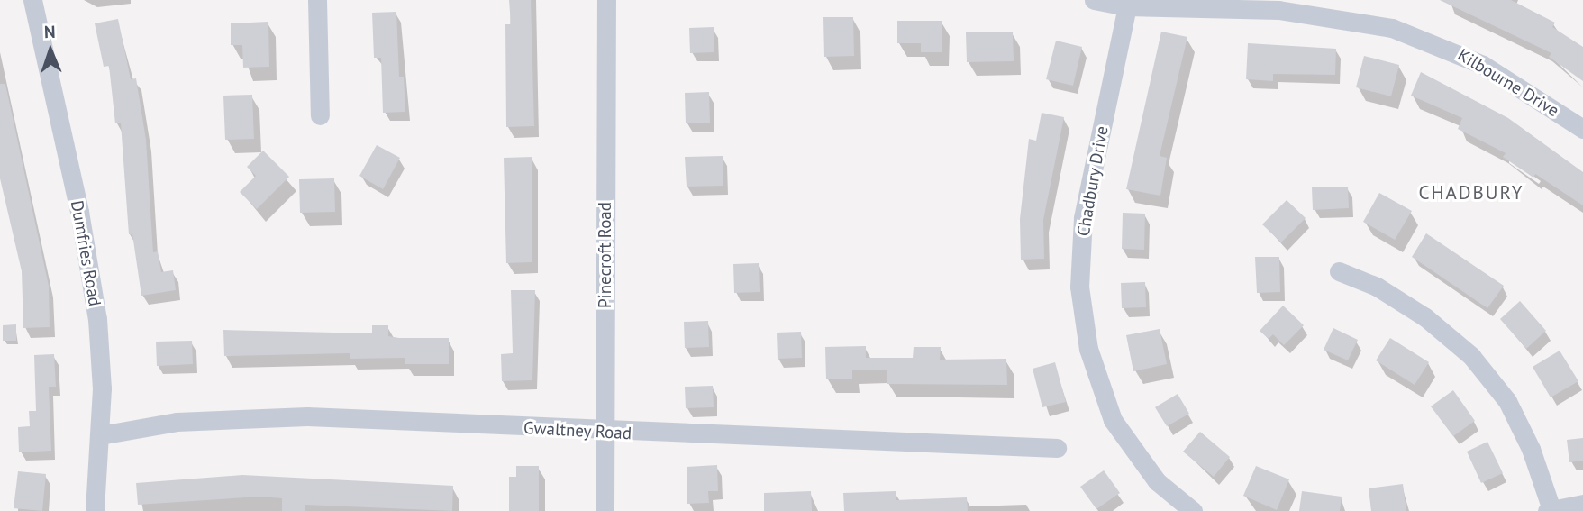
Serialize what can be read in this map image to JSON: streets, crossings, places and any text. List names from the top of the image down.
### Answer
{
  "streets": {
    "street": [
      "Kilbourne Drive",
      "Chadbury Drive",
      "Dumfries Road",
      "Pinecroft Road",
      "Gwaltney Road"
    ]
  },
  "crossings": [
    ["Kilbourne Drive", "Chadbury Drive"],
    ["Dumfries Road", "Gwaltney Road"],
    ["Pinecroft Road", "Gwaltney Road"]
  ],
  "districts": ["CHADBURY"],
  "north": "top"
}
